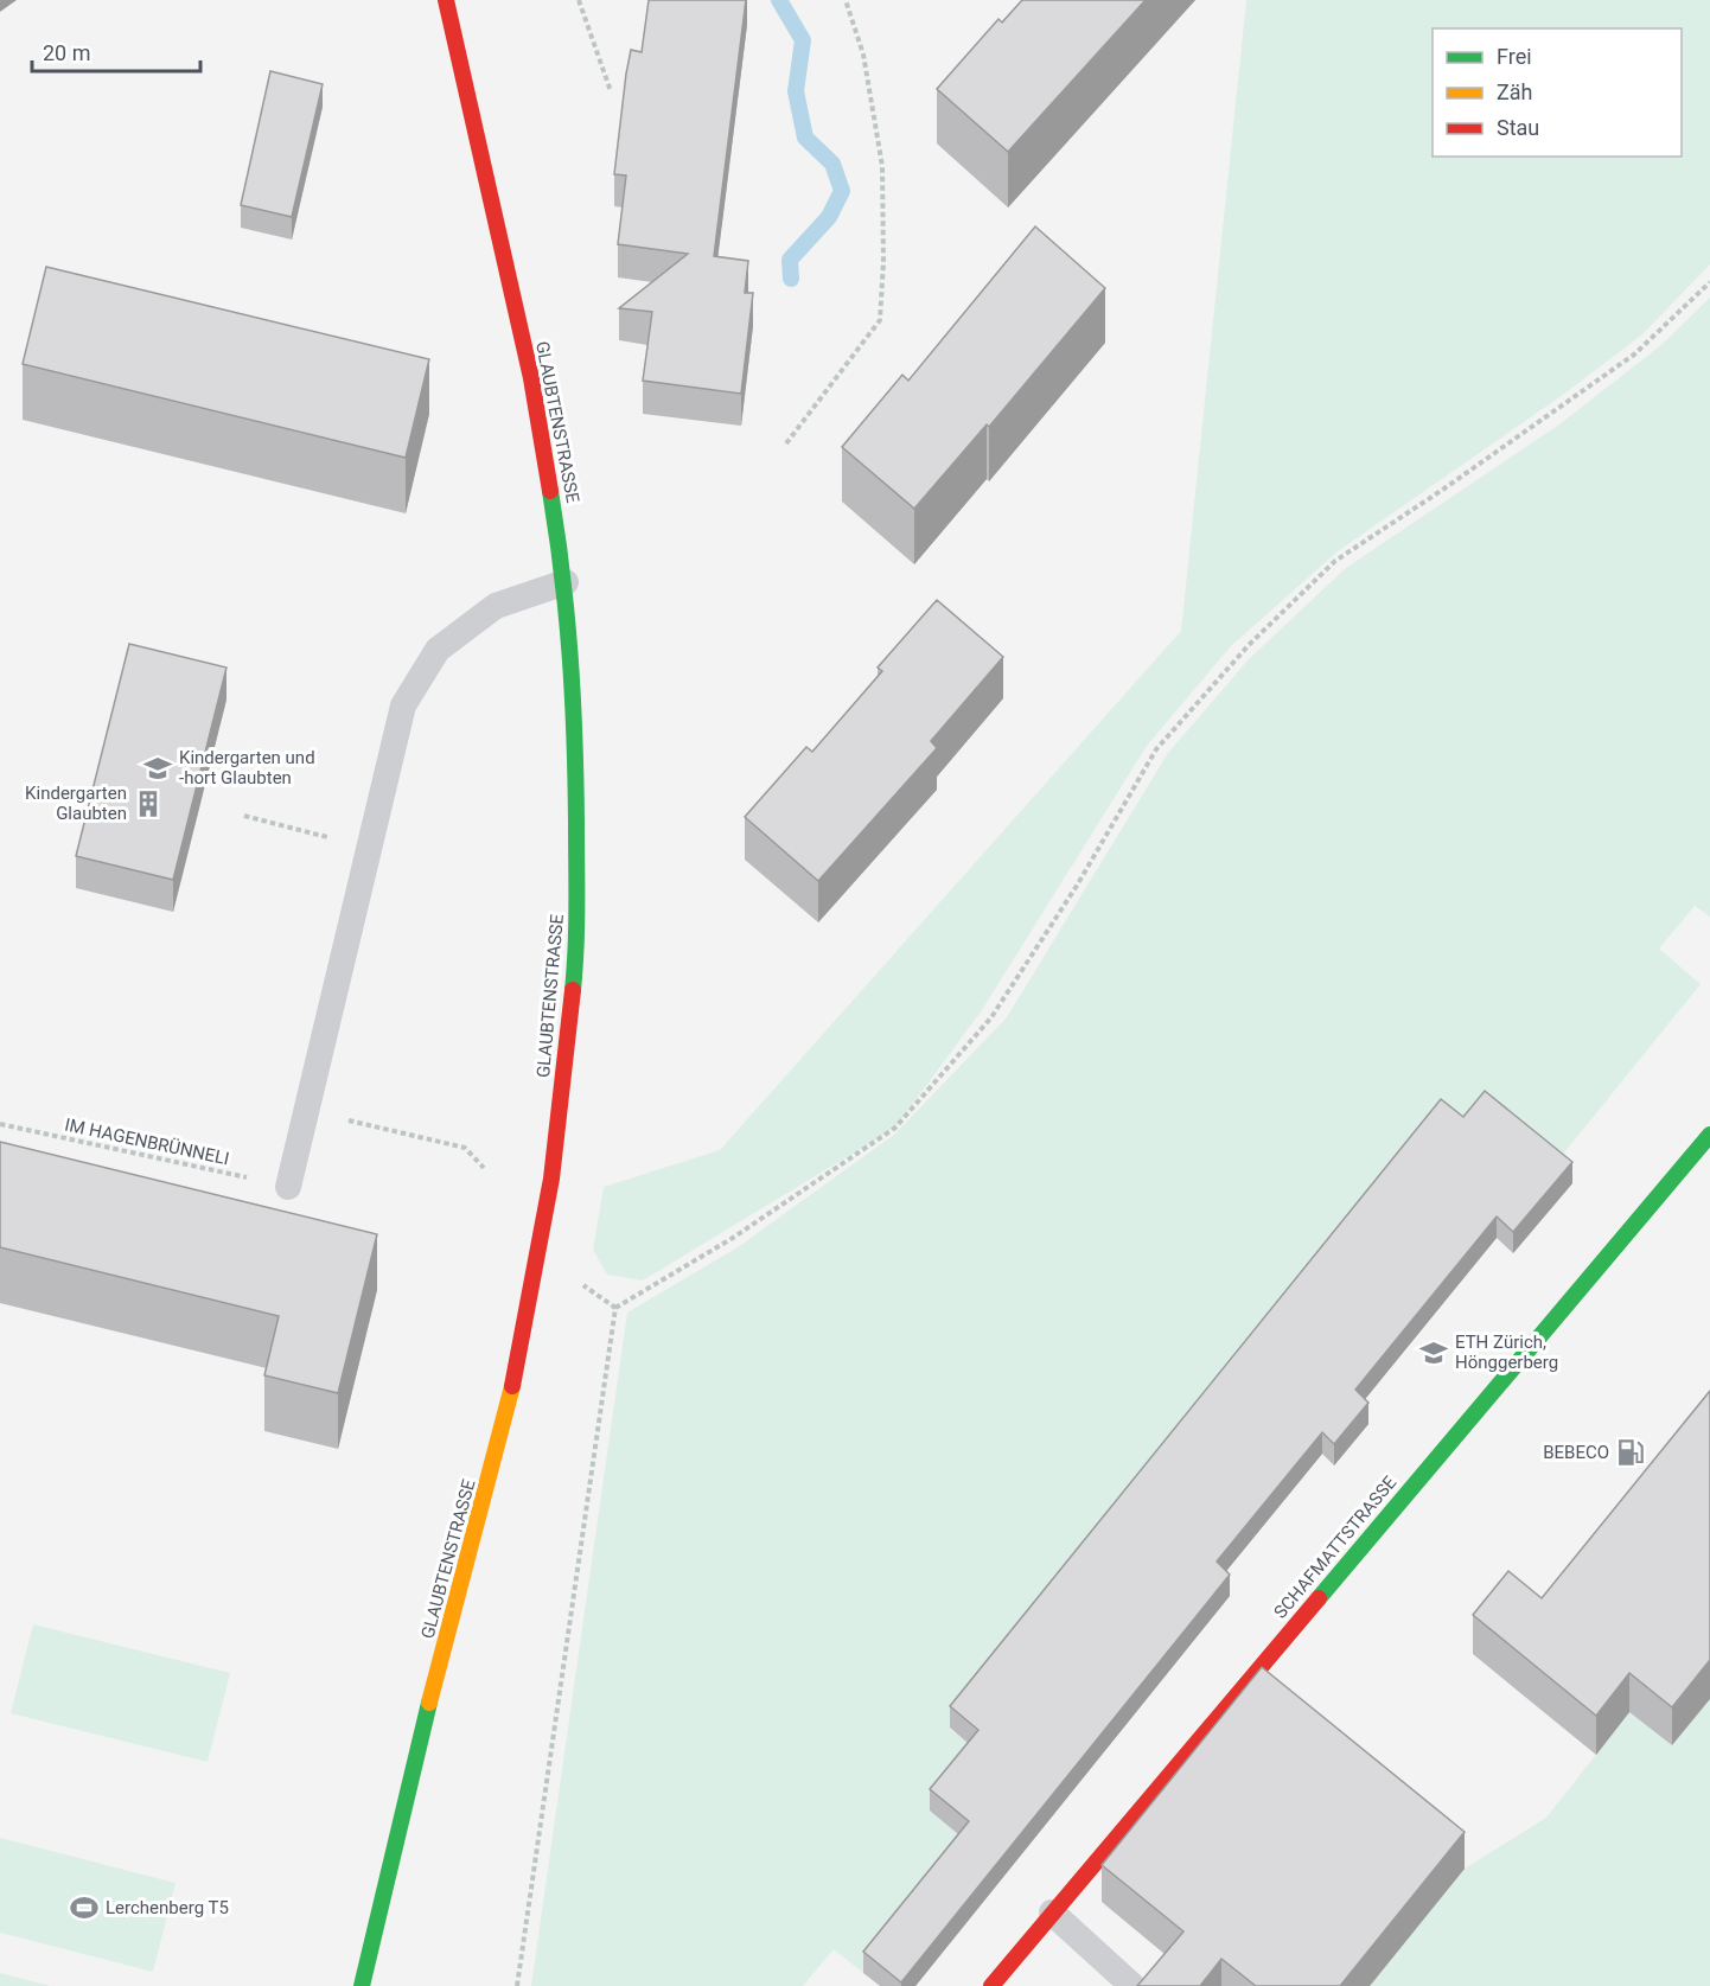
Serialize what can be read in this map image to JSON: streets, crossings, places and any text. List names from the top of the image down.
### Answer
{
  "streets": {
    "street": ["GLAUBTENSTRASSE", "SCHAFMATTSTRASSE"],
    "path": ["IM HAGENBRÜNNELI"]
  },
  "places": {
    "school or university": ["Kindergarten und -hort Glaubten", "ETH Zürich, Hönggerberg"],
    "building": ["Kindergarten Glaubten"],
    "fuel station": ["BEBECO"],
    "sports": ["Lerchenberg T5"]
  },
  "legend": ["Frei", "Zäh", "Stau"],
  "scale_bar": "20 m"
}
